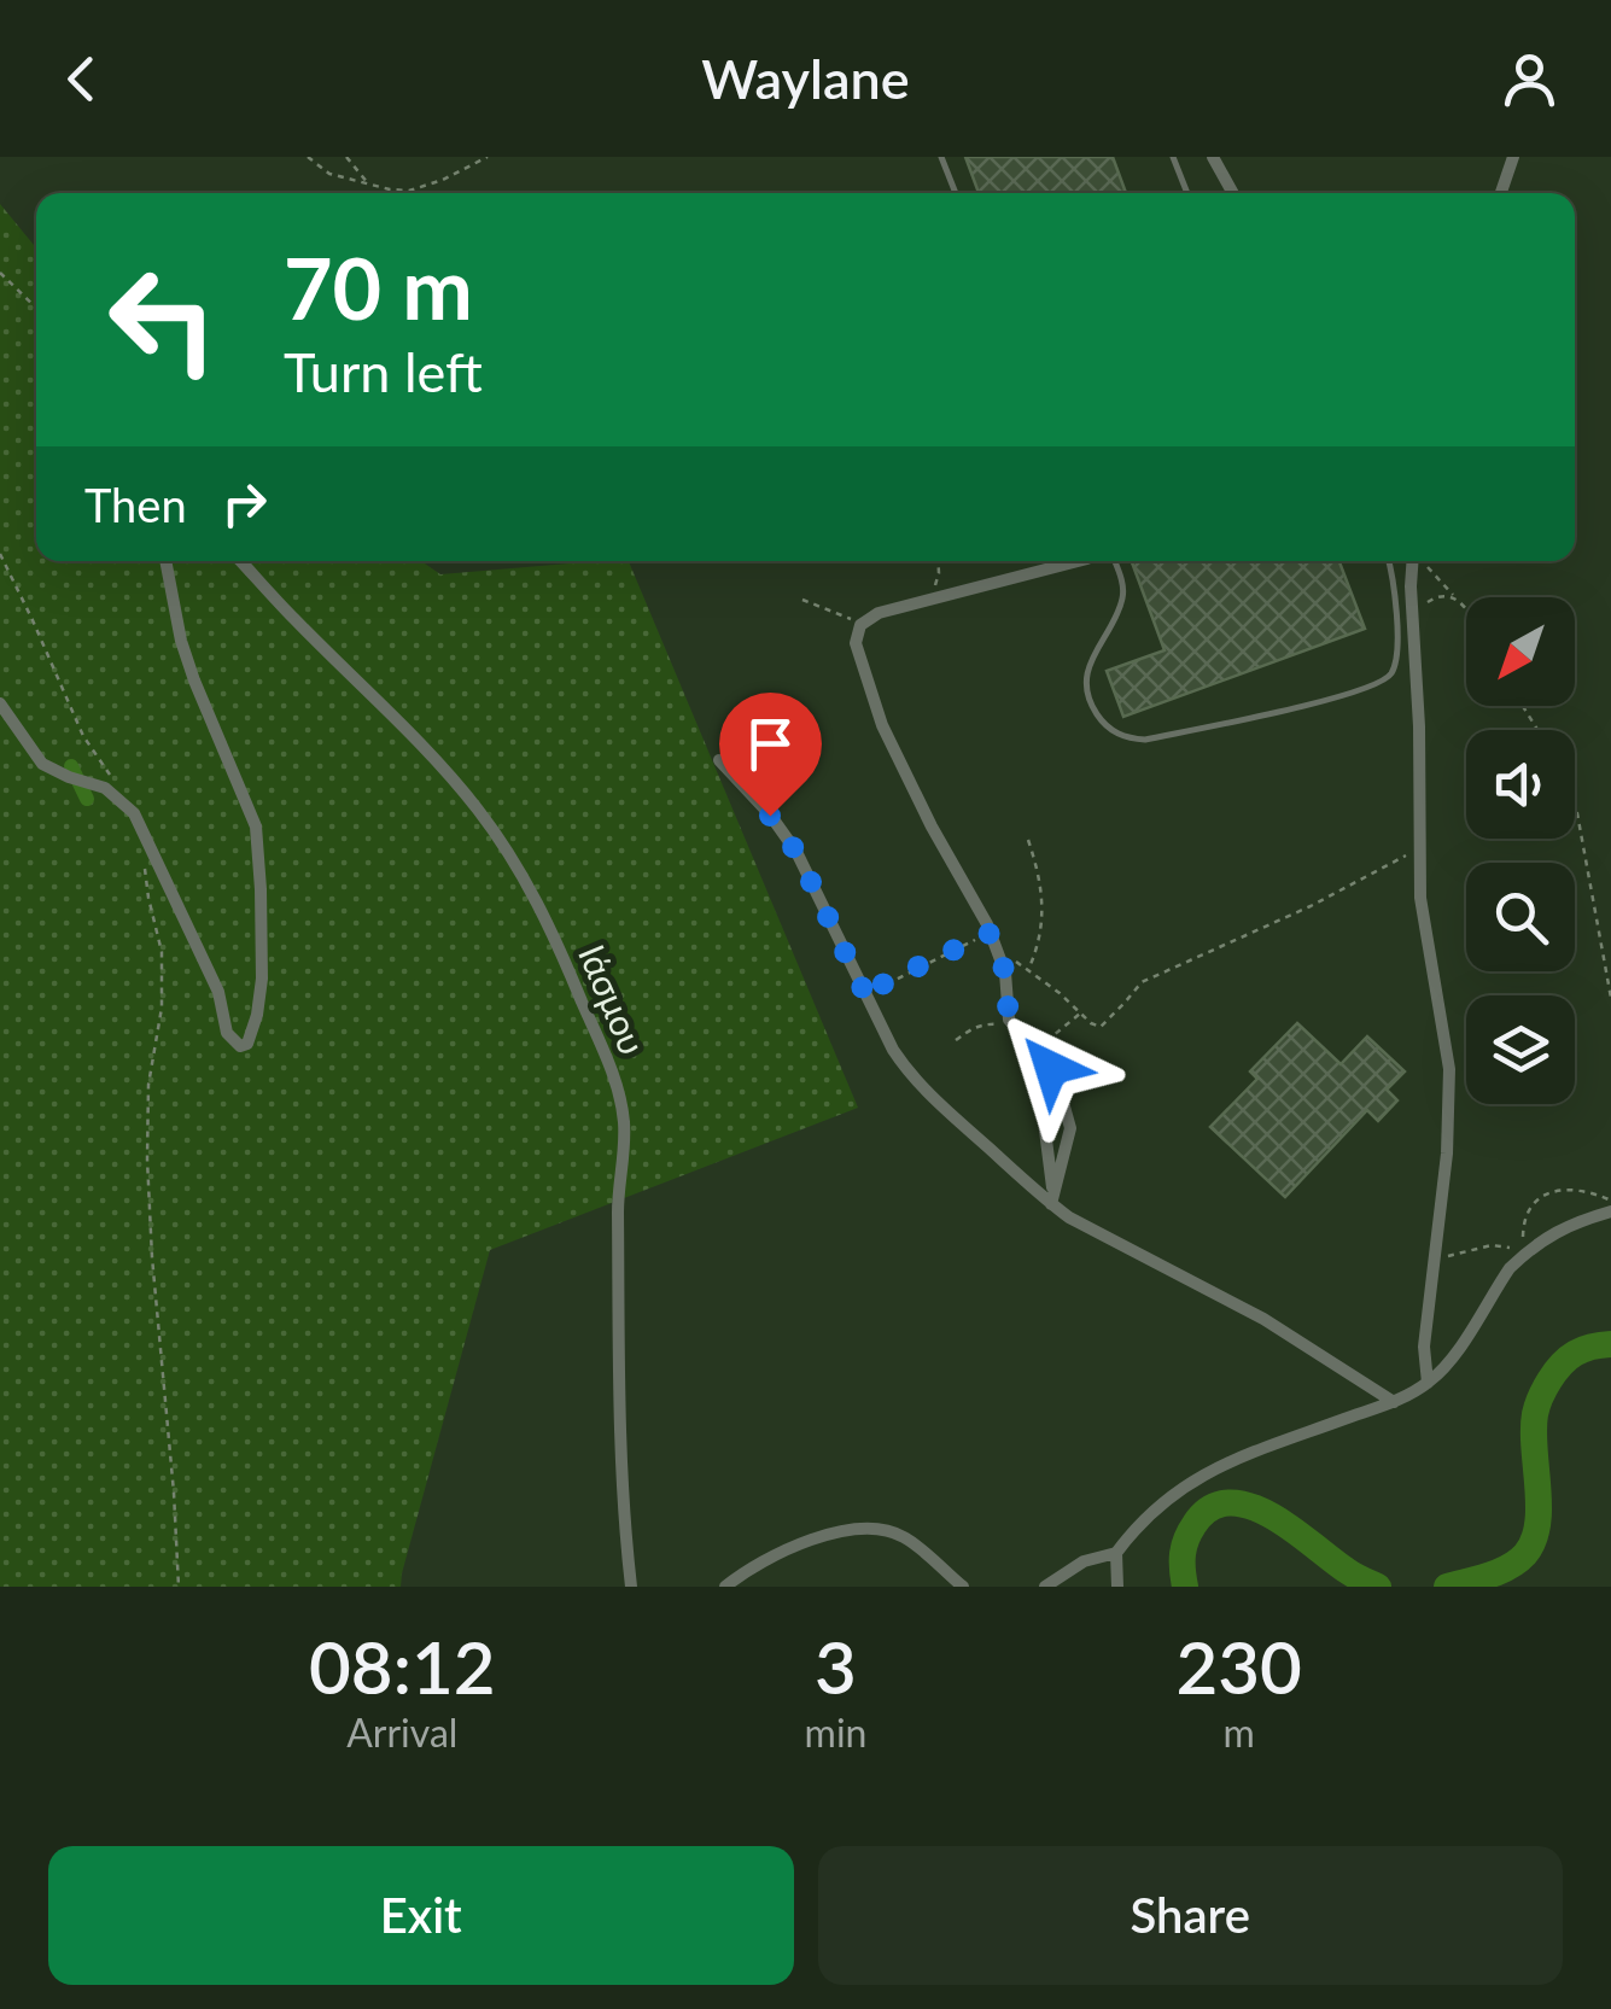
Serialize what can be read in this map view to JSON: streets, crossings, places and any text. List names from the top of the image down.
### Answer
{
  "streets": {
    "street": ["Ιάσμου"]
  },
  "north": "bottom left",
  "page": {
    "header": "Waylane",
    "turn": ["70 m", "Turn left"],
    "then": "Then",
    "eta": [
      "08:12",
      "Arrival",
      "3",
      "min",
      "230",
      "m"
    ],
    "buttons": ["Exit", "Share"]
  }
}
